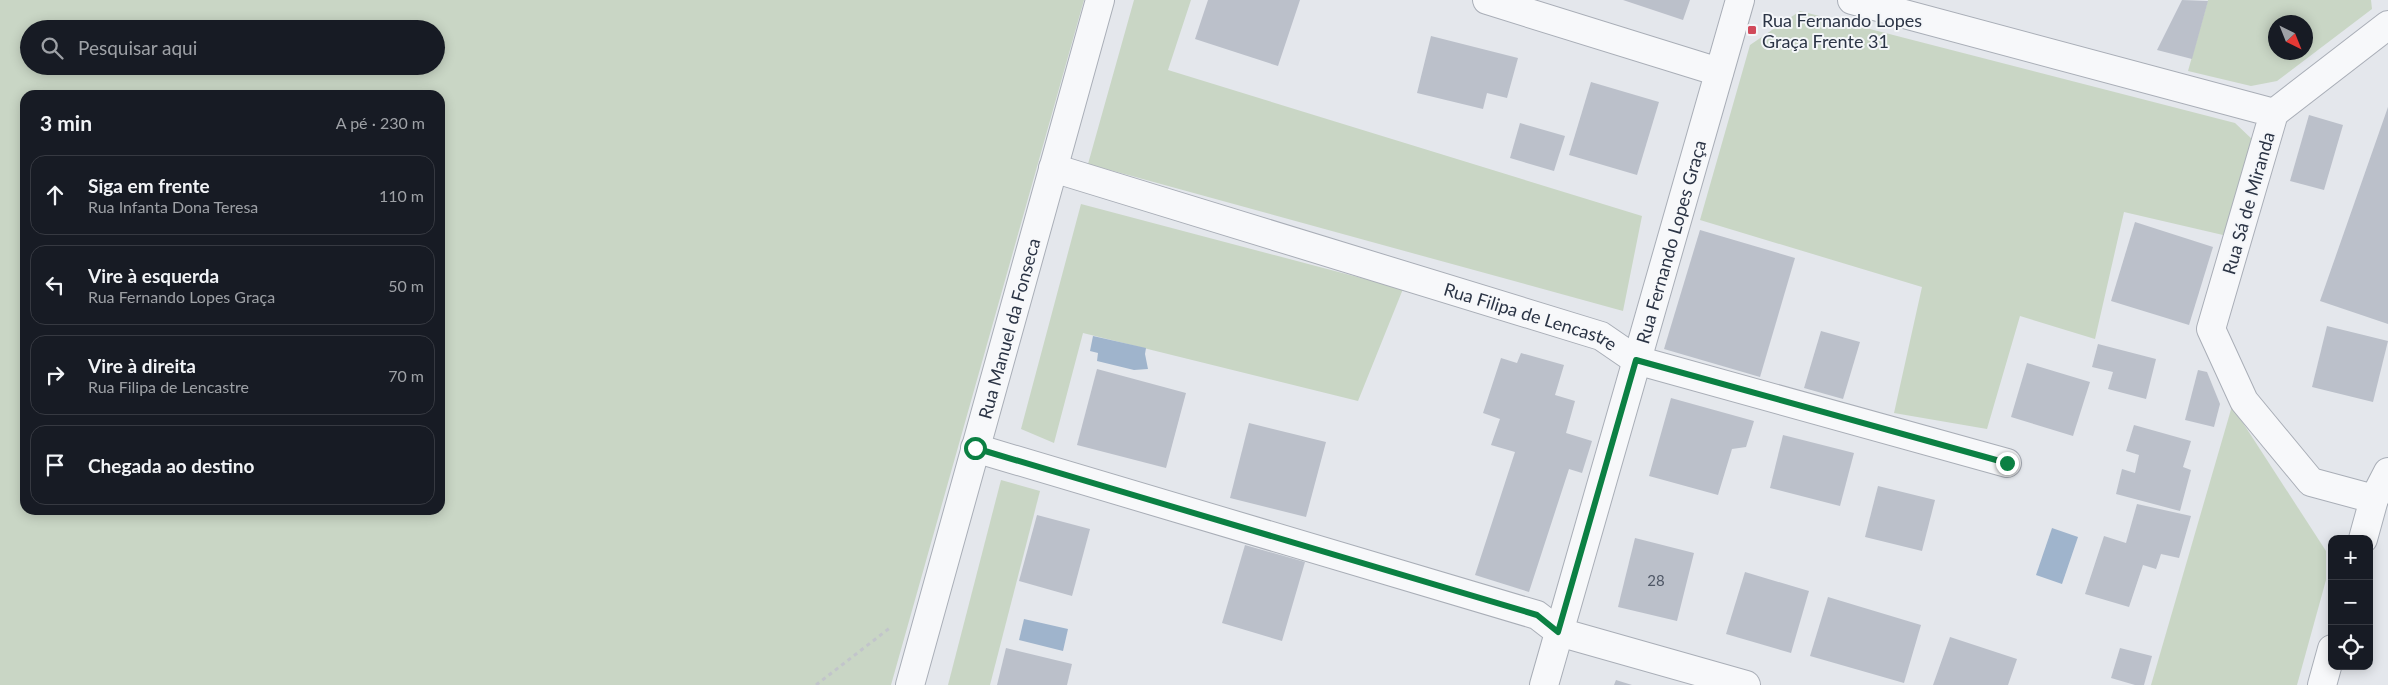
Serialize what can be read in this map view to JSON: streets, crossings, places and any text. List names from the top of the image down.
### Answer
{
  "streets": {
    "street": [
      "Rua Sá de Miranda",
      "Rua Fernando Lopes Graça",
      "Rua Filipa de Lencastre",
      "Rua Manuel da Fonseca"
    ]
  },
  "crossings": [
    ["Rua Fernando Lopes Graça", "Rua Filipa de Lencastre"],
    ["Rua Filipa de Lencastre", "Rua Manuel da Fonseca"]
  ],
  "places": {
    "transit": ["Rua Fernando Lopes Graça Frente 31"]
  },
  "house_numbers": ["28"],
  "north": "bottom right",
  "page": {
    "search": "Pesquisar aqui",
    "heading": ["3 min", "A pé · 230 m"],
    "list": [
      ["Siga em frente", "Rua Infanta Dona Teresa", "110 m"],
      ["Vire à esquerda", "Rua Fernando Lopes Graça", "50 m"],
      ["Vire à direita", "Rua Filipa de Lencastre", "70 m"],
      "Chegada ao destino"
    ],
    "map_buttons": ["+", "−"]
  }
}
